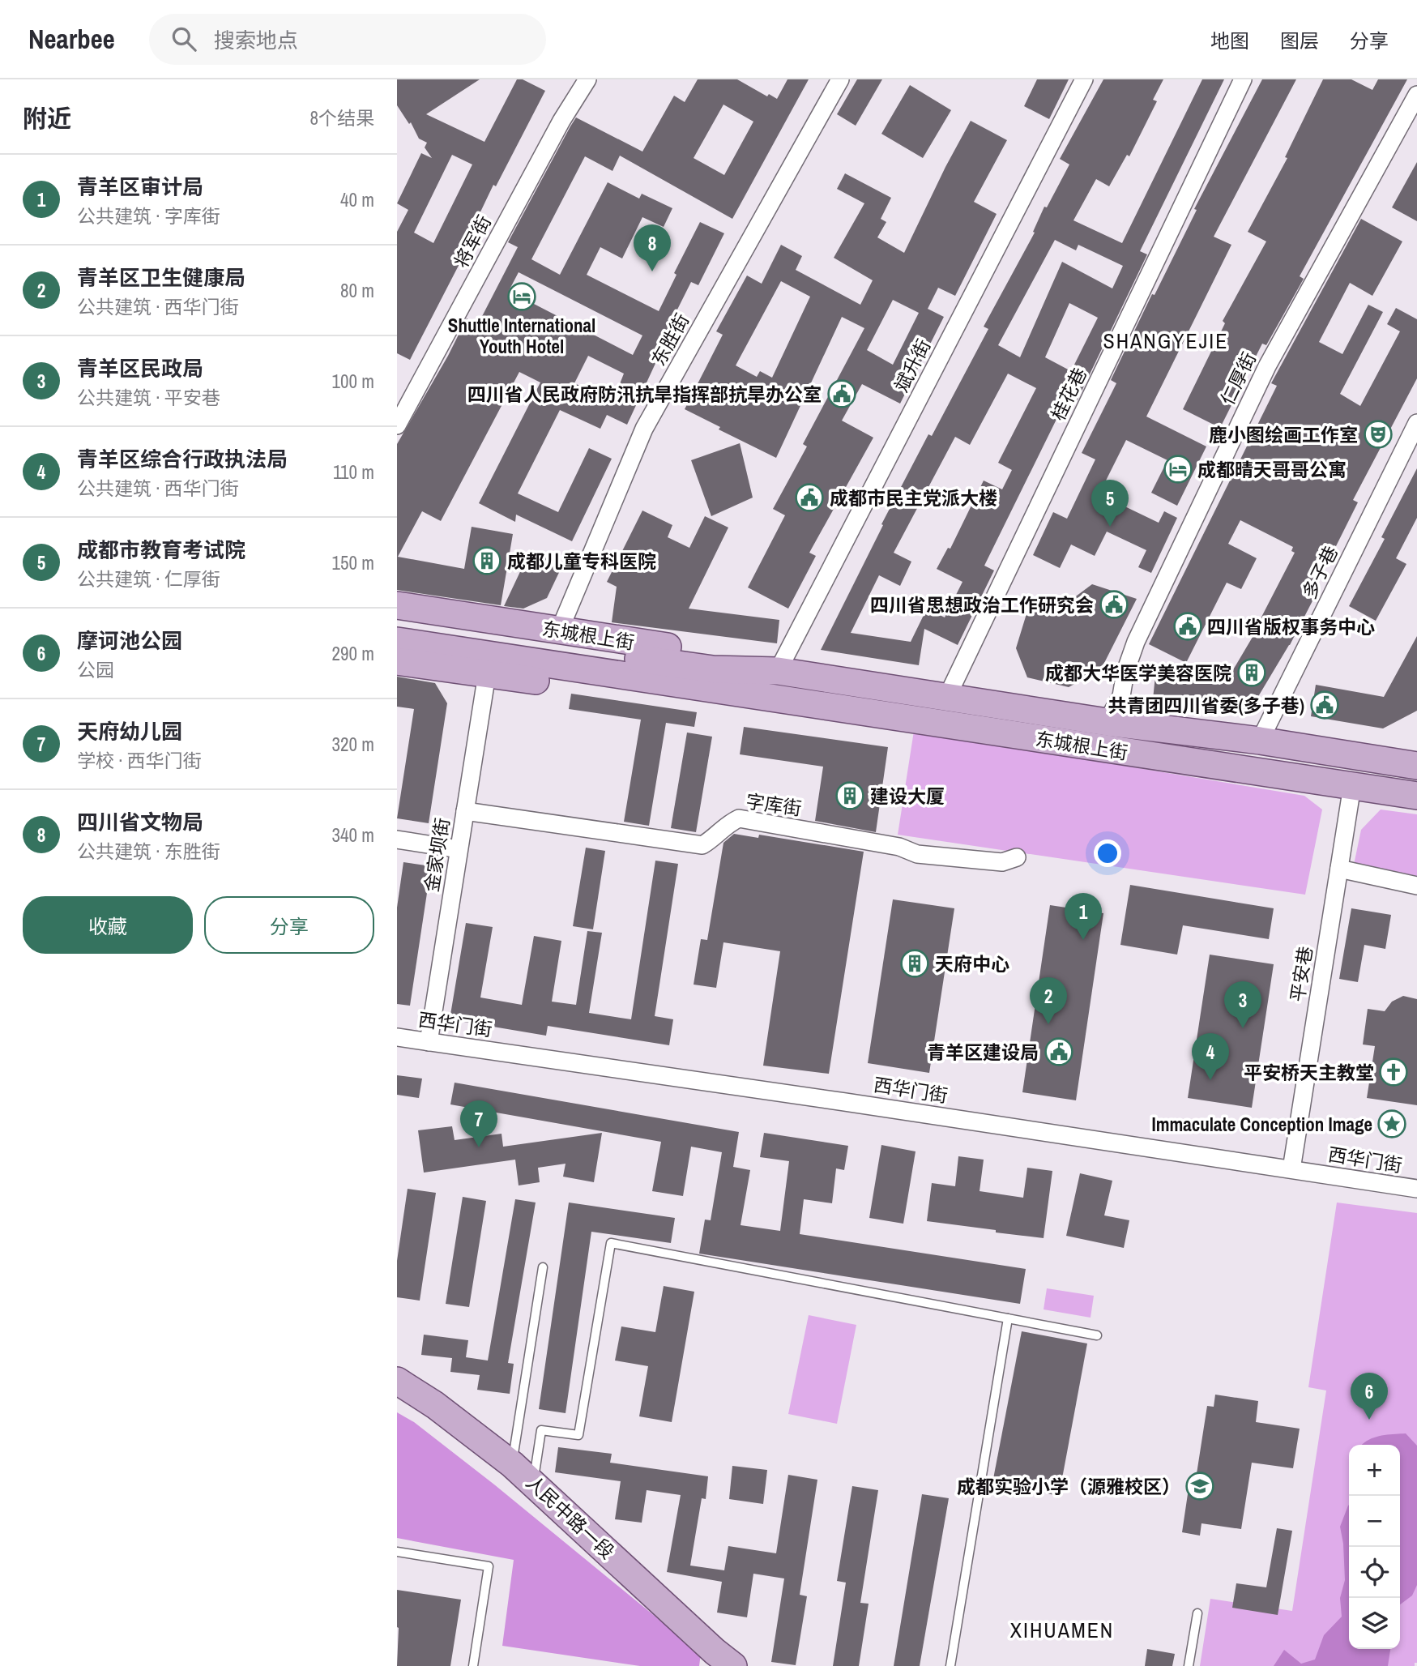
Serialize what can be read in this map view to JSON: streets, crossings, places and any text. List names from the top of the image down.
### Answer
{
  "streets": {
    "main road": ["东城根上街", "人民中路一段"],
    "street": [
      "将军街",
      "东胜街",
      "斌升街",
      "仁厚街",
      "桂花巷",
      "多子巷",
      "字库街",
      "金家坝街",
      "平安巷",
      "西华门街"
    ]
  },
  "crossings": [
    ["东胜街", "东城根上街"],
    ["斌升街", "东城根上街"],
    ["仁厚街", "东城根上街"],
    ["桂花巷", "东城根上街"],
    ["多子巷", "东城根上街"],
    ["东城根上街", "金家坝街"],
    ["东城根上街", "平安巷"],
    ["字库街", "金家坝街"],
    ["金家坝街", "西华门街"],
    ["平安巷", "西华门街"]
  ],
  "districts": ["SHANGYEJIE", "XIHUAMEN"],
  "places": {
    "hotel": ["Shuttle International Youth Hotel", "成都晴天哥哥公寓"],
    "public building": [
      "四川省人民政府防汛抗旱指挥部抗旱办公室",
      "成都市民主党派大楼",
      "四川省思想政治工作研究会",
      "四川省版权事务中心",
      "共青团四川省委(多子巷)",
      "青羊区建设局"
    ],
    "theatre": ["鹿小图绘画工作室"],
    "building": [
      "成都儿童专科医院",
      "成都大华医学美容医院",
      "建设大厦",
      "天府中心"
    ],
    "church": ["平安桥天主教堂"],
    "place": ["Immaculate Conception Image"],
    "school or university": ["成都实验小学（源雅校区）"]
  },
  "page": {
    "header": "Nearbee",
    "search": "搜索地点",
    "nav": ["地图", "图层", "分享"],
    "heading": ["附近", "8个结果"],
    "list": [
      {
        "mark": "1",
        "name": "青羊区审计局",
        "note": "公共建筑 · 字库街",
        "value": "40 m"
      },
      {
        "mark": "2",
        "name": "青羊区卫生健康局",
        "note": "公共建筑 · 西华门街",
        "value": "80 m"
      },
      {
        "mark": "3",
        "name": "青羊区民政局",
        "note": "公共建筑 · 平安巷",
        "value": "100 m"
      },
      {
        "mark": "4",
        "name": "青羊区综合行政执法局",
        "note": "公共建筑 · 西华门街",
        "value": "110 m"
      },
      {
        "mark": "5",
        "name": "成都市教育考试院",
        "note": "公共建筑 · 仁厚街",
        "value": "150 m"
      },
      {
        "mark": "6",
        "name": "摩诃池公园",
        "note": "公园",
        "value": "290 m"
      },
      {
        "mark": "7",
        "name": "天府幼儿园",
        "note": "学校 · 西华门街",
        "value": "320 m"
      },
      {
        "mark": "8",
        "name": "四川省文物局",
        "note": "公共建筑 · 东胜街",
        "value": "340 m"
      }
    ],
    "pins": [
      "8",
      "5",
      "1",
      "2",
      "3",
      "4",
      "7",
      "6"
    ],
    "buttons": ["收藏", "分享"],
    "map_buttons": ["+", "−"]
  }
}
